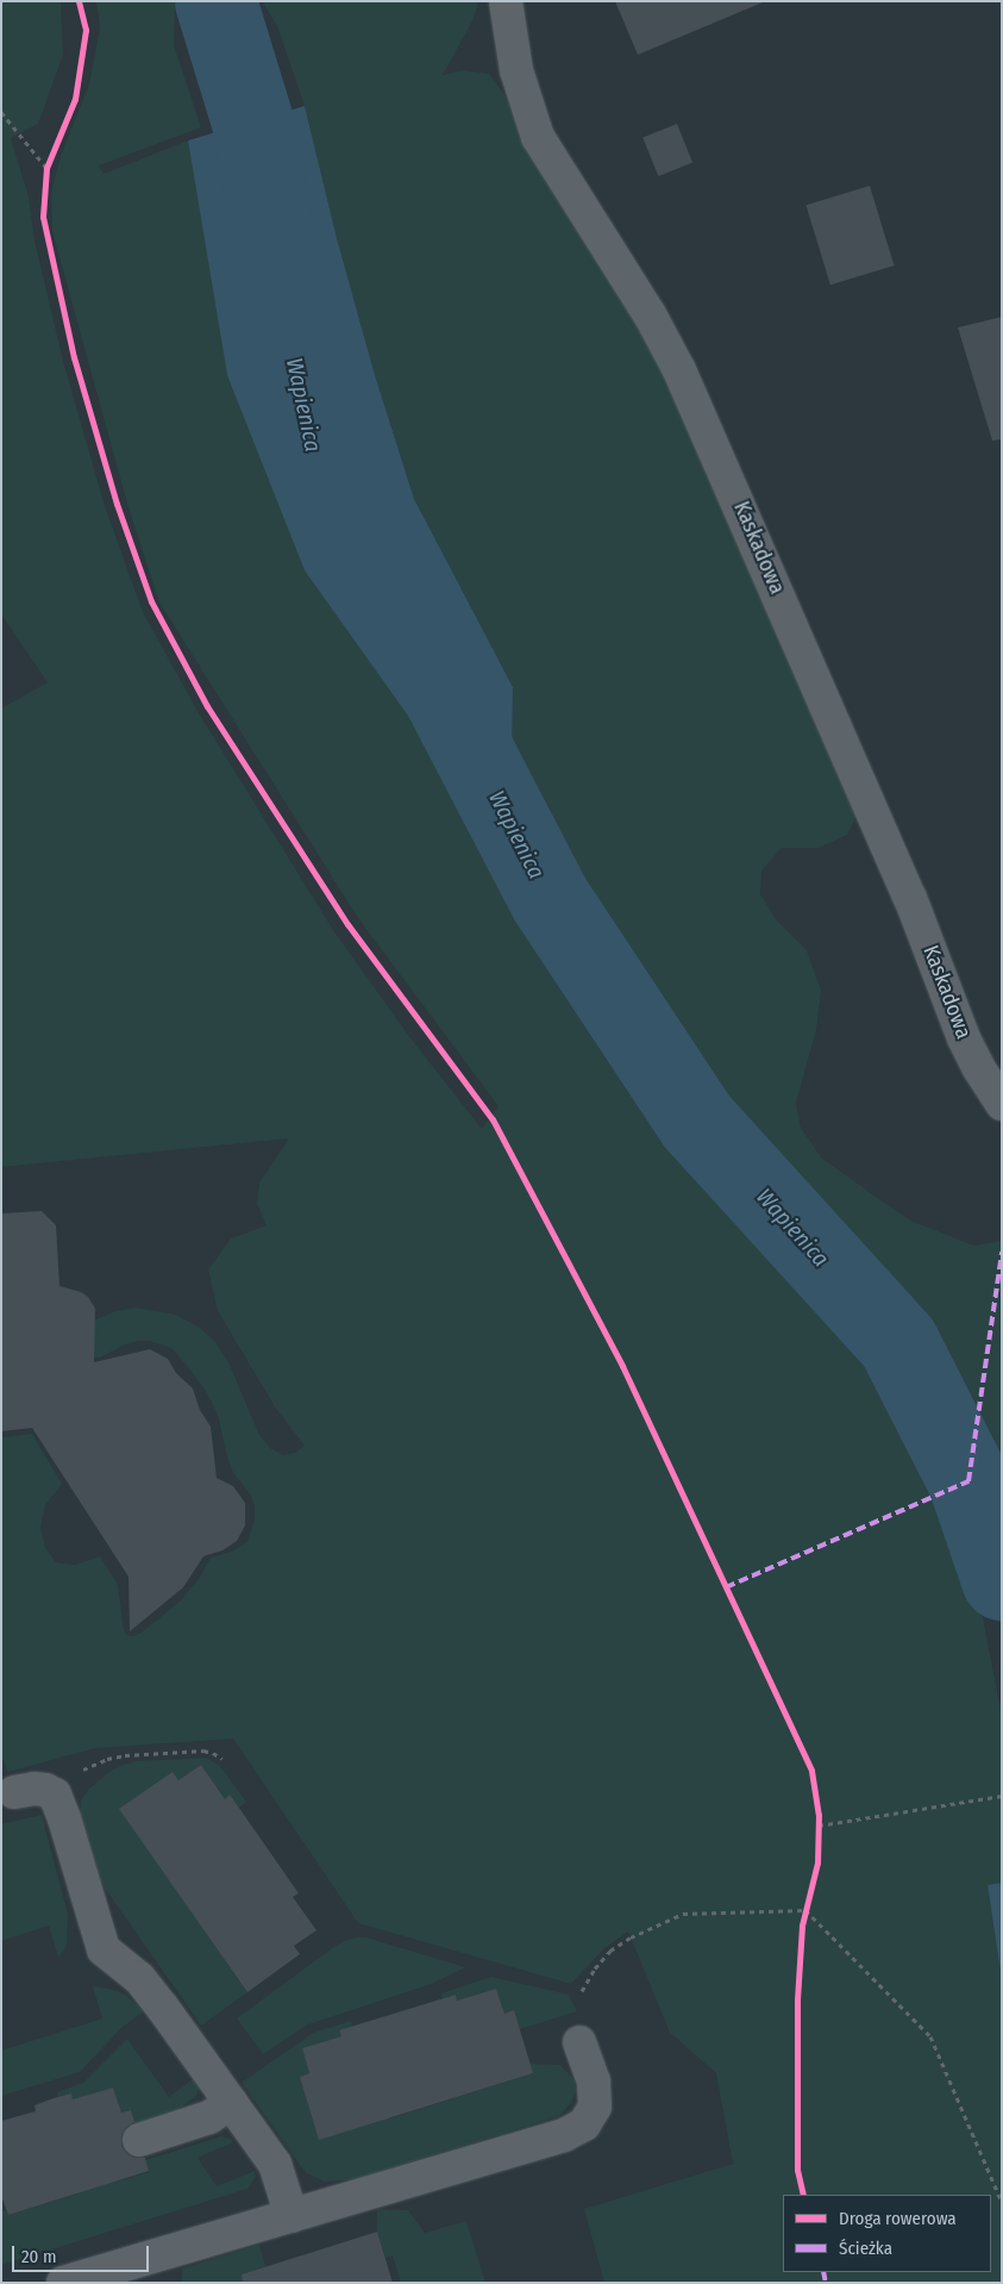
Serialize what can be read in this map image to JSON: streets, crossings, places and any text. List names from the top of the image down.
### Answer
{
  "streets": {
    "street": ["Kaskadowa"]
  },
  "water": ["Wapienica"],
  "legend": ["Droga rowerowa", "Ścieżka"],
  "scale_bar": "20 m"
}
